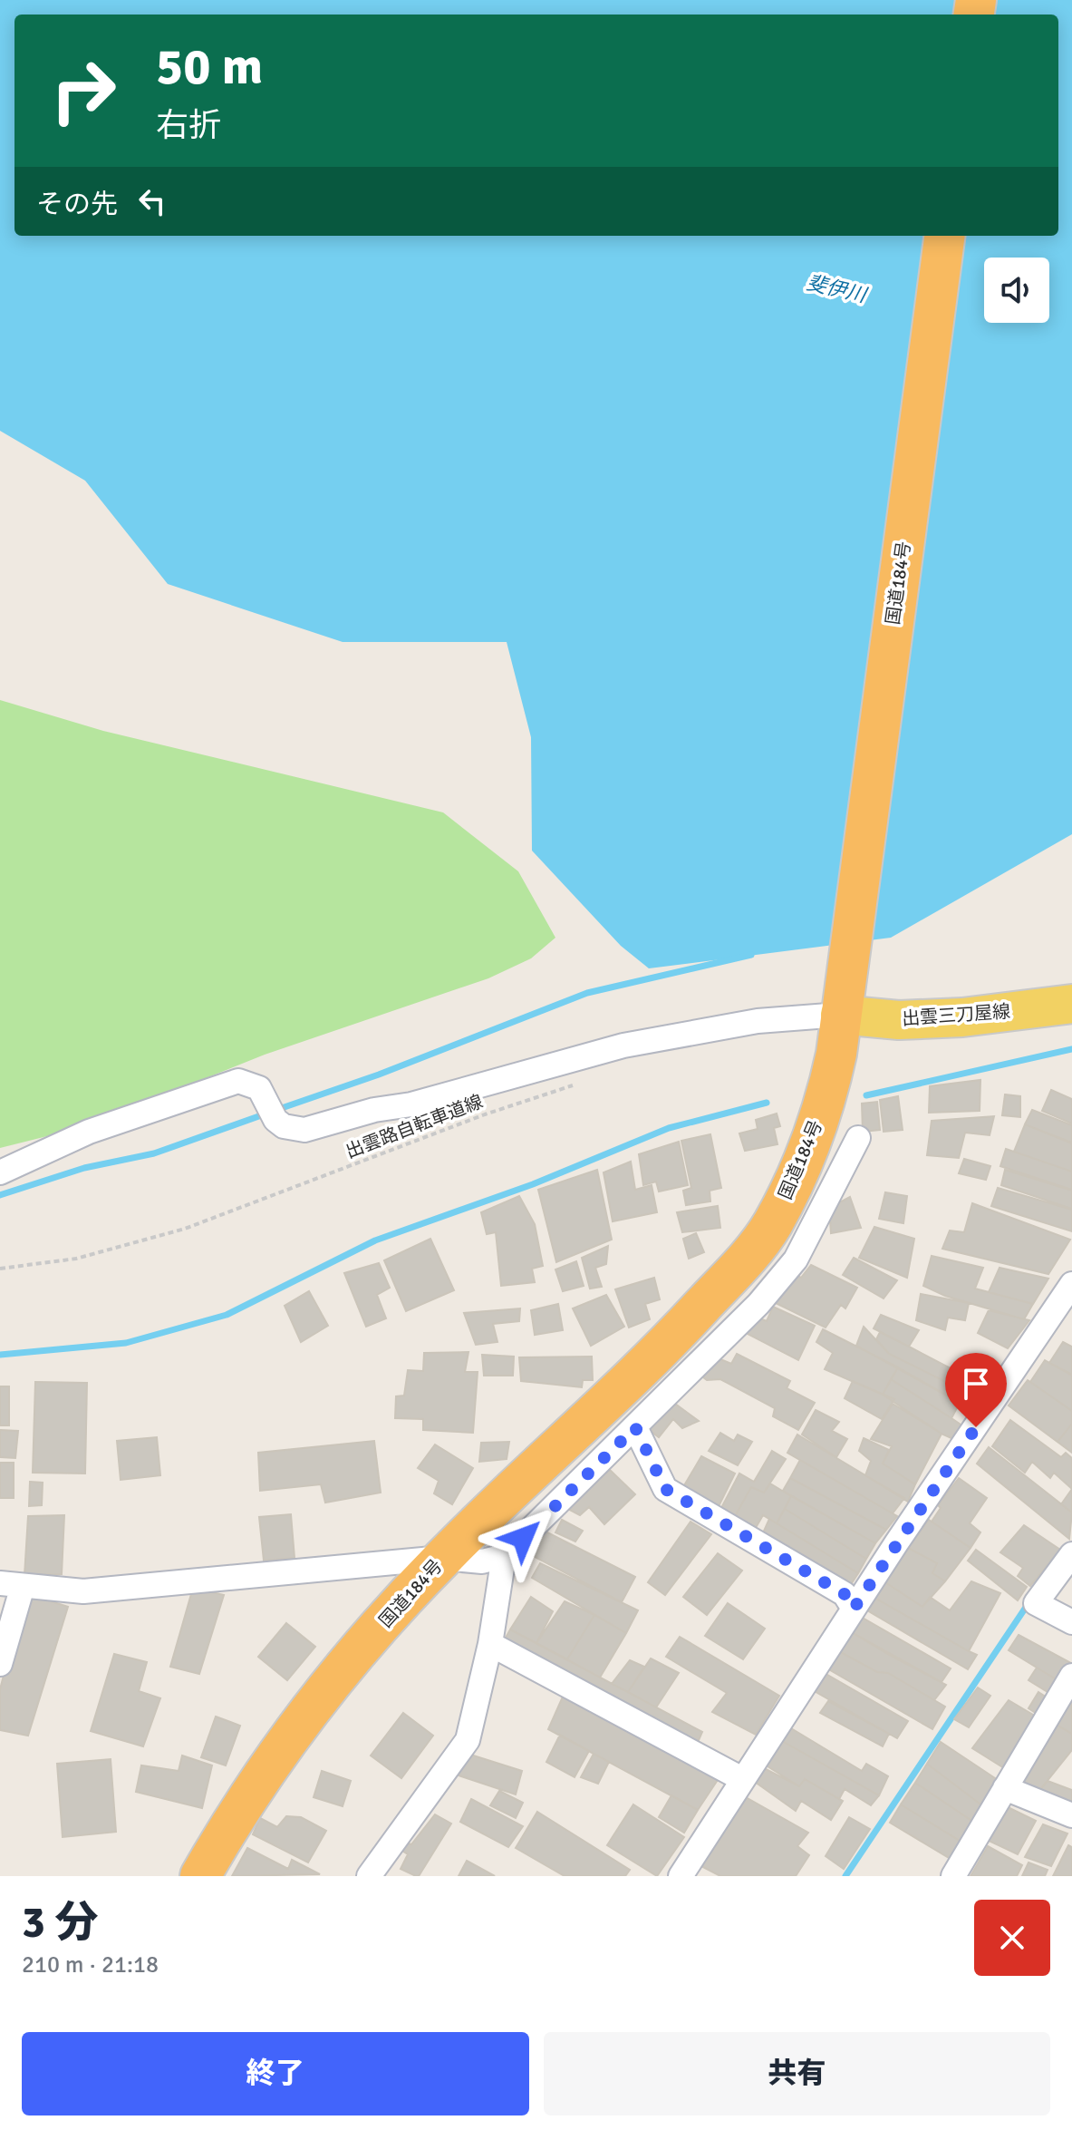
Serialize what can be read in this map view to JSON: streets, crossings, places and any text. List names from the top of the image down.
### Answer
{
  "streets": {
    "highway": ["国道184号"],
    "main road": ["出雲三刀屋線"],
    "path": ["出雲路自転車道線"]
  },
  "crossings": [
    ["国道184号", "出雲三刀屋線"]
  ],
  "water": ["斐伊川"],
  "page": {
    "turn": ["50 m", "右折"],
    "then": "その先",
    "heading": ["3 分", "210 m · 21:18"],
    "buttons": ["終了", "共有"]
  }
}
